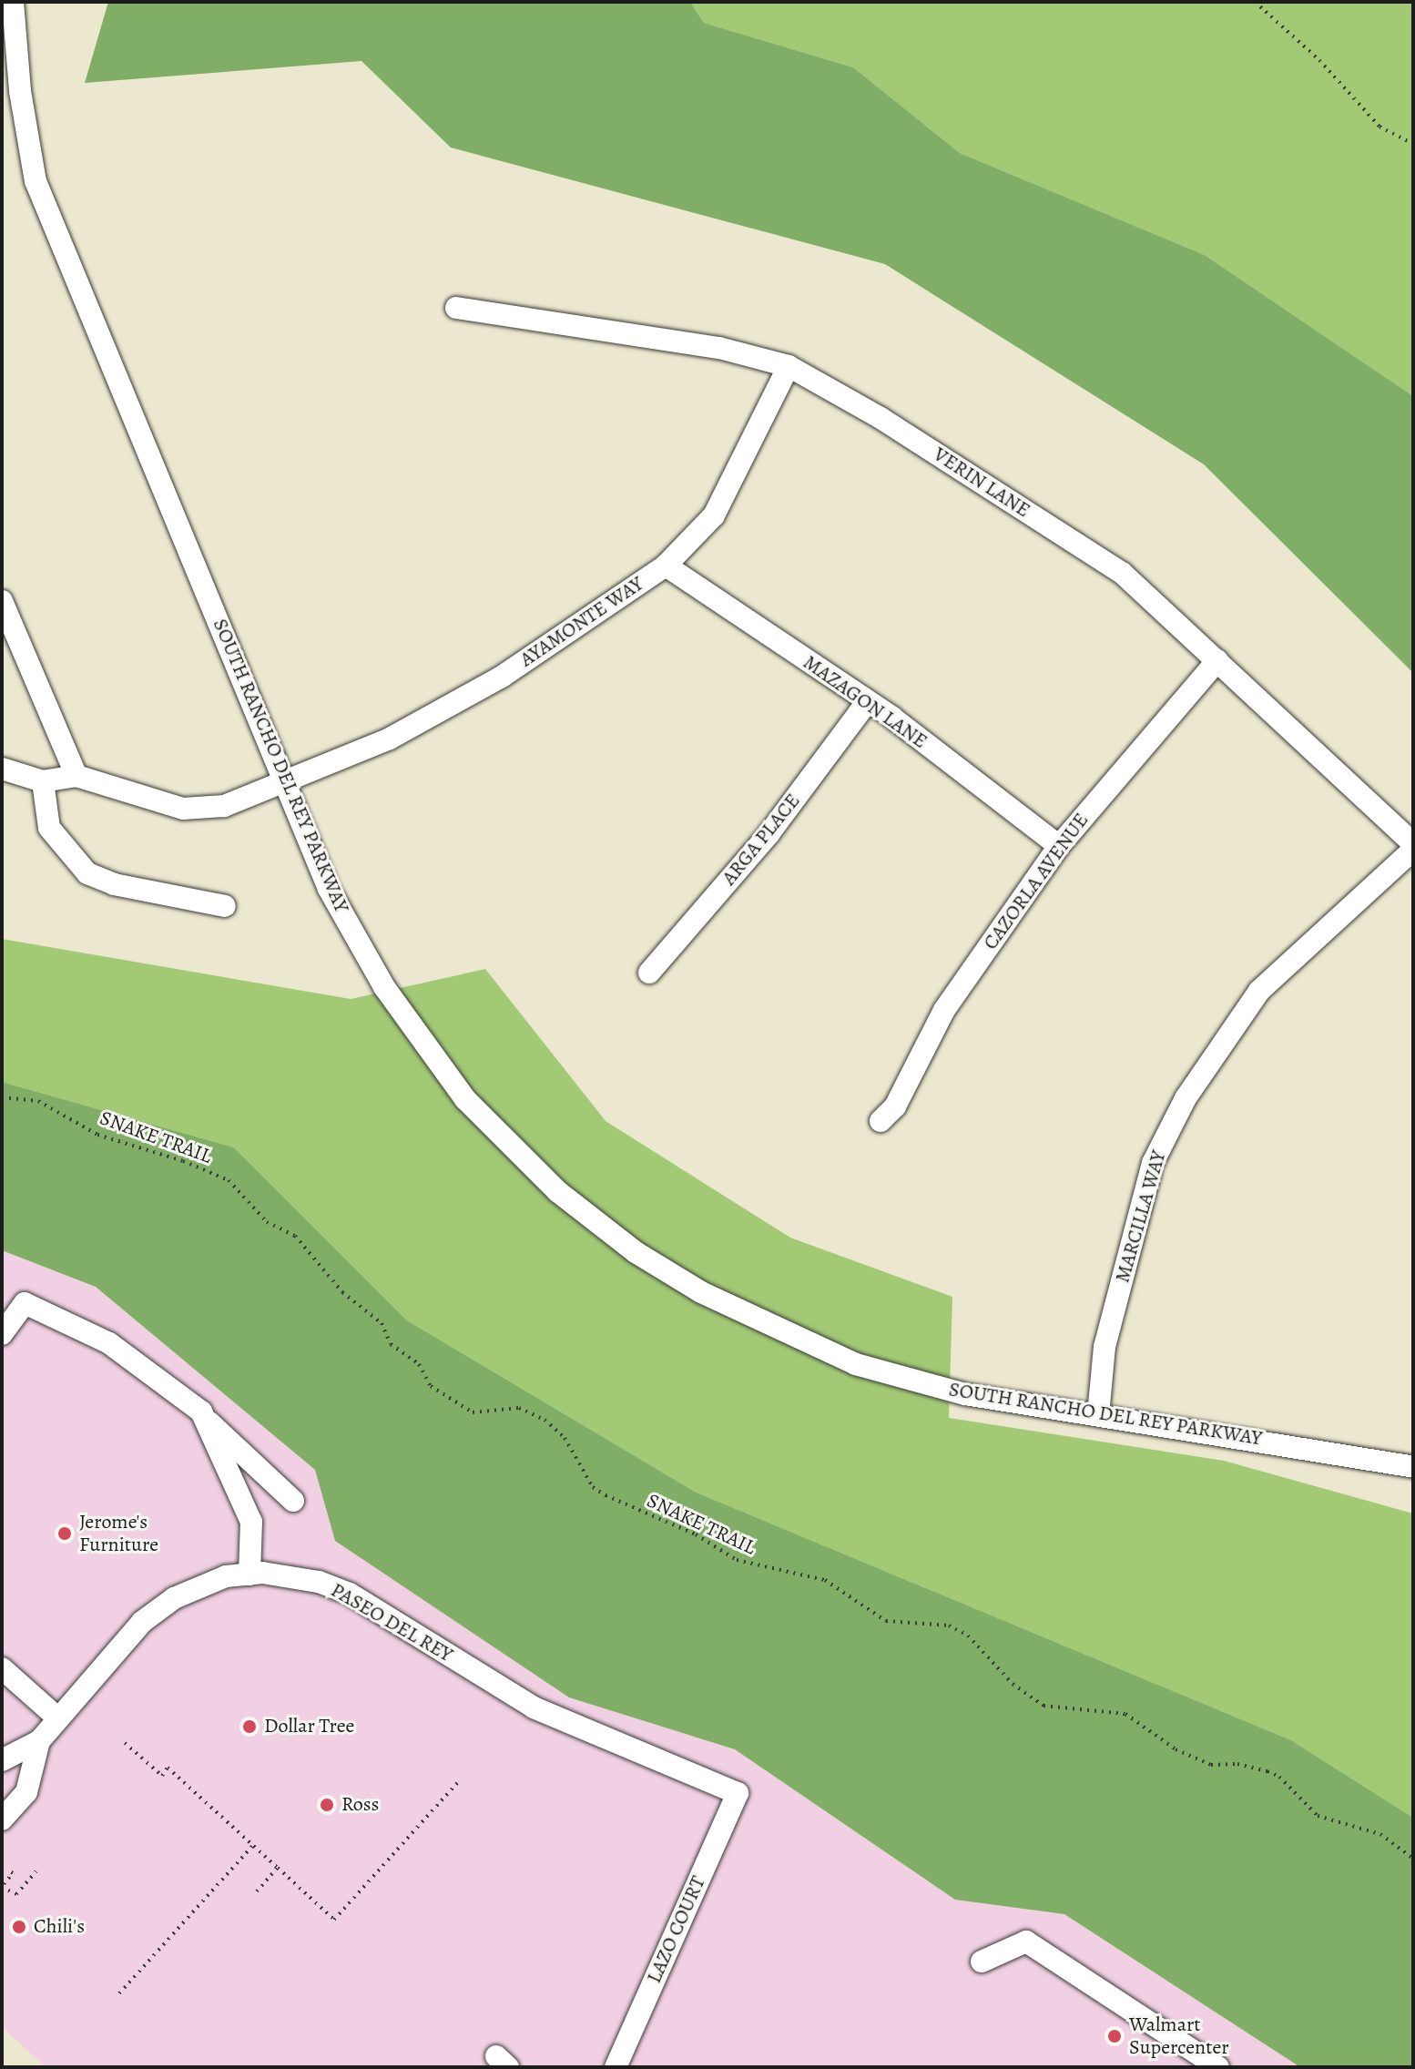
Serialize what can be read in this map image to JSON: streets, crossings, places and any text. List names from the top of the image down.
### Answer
{
  "streets": {
    "street": [
      "VERIN LANE",
      "AYAMONTE WAY",
      "MAZAGON LANE",
      "SOUTH RANCHO DEL REY PARKWAY",
      "ARGA PLACE",
      "CAZORLA AVENUE",
      "MARCILLA WAY",
      "PASEO DEL REY",
      "LAZO COURT"
    ],
    "path": ["SNAKE TRAIL"]
  },
  "crossings": [
    ["VERIN LANE", "AYAMONTE WAY"],
    ["VERIN LANE", "CAZORLA AVENUE"],
    ["AYAMONTE WAY", "MAZAGON LANE"],
    ["AYAMONTE WAY", "SOUTH RANCHO DEL REY PARKWAY"],
    ["MAZAGON LANE", "ARGA PLACE"],
    ["MAZAGON LANE", "CAZORLA AVENUE"],
    ["SOUTH RANCHO DEL REY PARKWAY", "MARCILLA WAY"],
    ["PASEO DEL REY", "LAZO COURT"]
  ],
  "places": [
    "Jerome's Furniture",
    "Dollar Tree",
    "Ross",
    "Chili's",
    "Walmart Supercenter"
  ]
}
